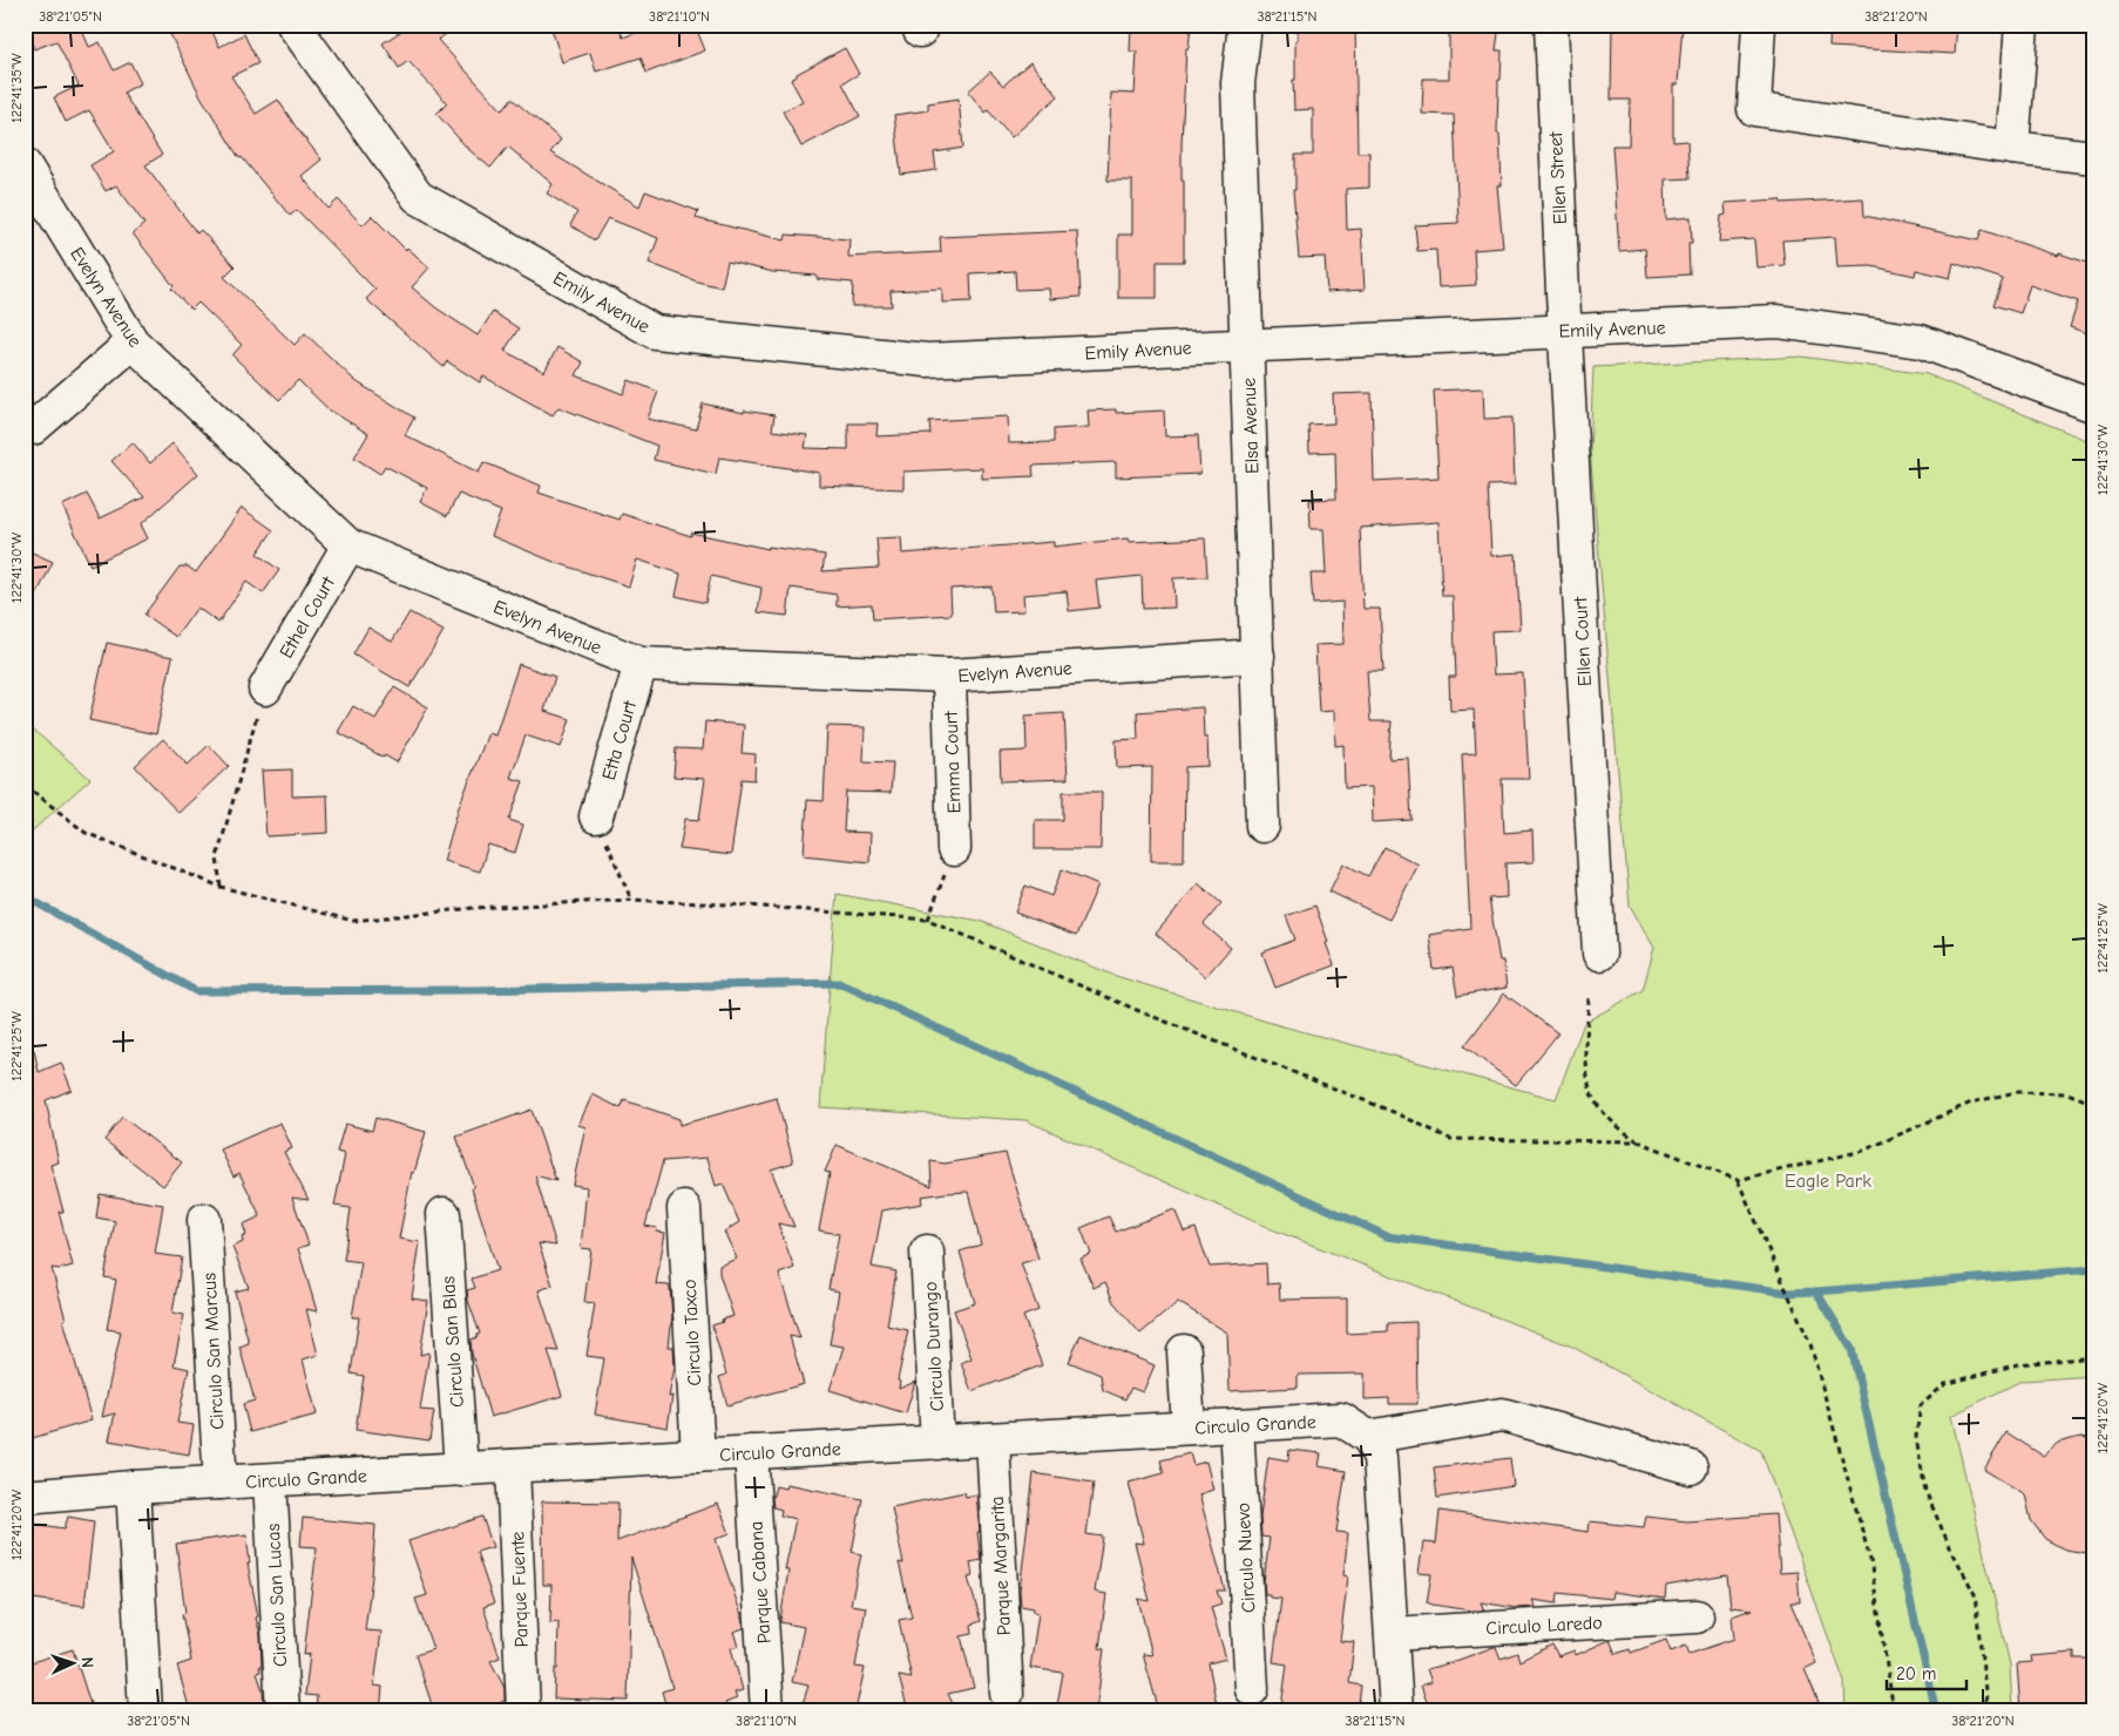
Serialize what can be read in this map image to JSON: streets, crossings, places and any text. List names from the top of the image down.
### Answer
{
  "streets": {
    "street": [
      "Ellen Street",
      "Evelyn Avenue",
      "Emily Avenue",
      "Elsa Avenue",
      "Ethel Court",
      "Ellen Court",
      "Etta Court",
      "Emma Court",
      "Circulo Taxco",
      "Circulo San Blas",
      "Circulo Durango",
      "Circulo San Marcus",
      "Circulo Grande",
      "Circulo Nuevo",
      "Parque Margarita",
      "Parque Cabana",
      "Parque Fuente",
      "Circulo San Lucas",
      "Circulo Laredo"
    ]
  },
  "crossings": [
    ["Ellen Street", "Emily Avenue"],
    ["Ellen Street", "Ellen Court"],
    ["Evelyn Avenue", "Elsa Avenue"],
    ["Evelyn Avenue", "Ethel Court"],
    ["Evelyn Avenue", "Etta Court"],
    ["Evelyn Avenue", "Emma Court"],
    ["Emily Avenue", "Elsa Avenue"],
    ["Emily Avenue", "Ellen Court"],
    ["Circulo Taxco", "Circulo Grande"],
    ["Circulo San Blas", "Circulo Grande"],
    ["Circulo Durango", "Circulo Grande"],
    ["Circulo San Marcus", "Circulo Grande"],
    ["Circulo Grande", "Circulo Nuevo"],
    ["Circulo Grande", "Parque Margarita"],
    ["Circulo Grande", "Parque Cabana"],
    ["Circulo Grande", "Parque Fuente"],
    ["Circulo Grande", "Circulo San Lucas"]
  ],
  "parks": ["Eagle Park"],
  "scale_bar": "20 m",
  "north": "right",
  "coordinates": [
    "38°21'05\"N",
    "38°21'10\"N",
    "38°21'15\"N",
    "38°21'20\"N",
    "122°41'35\"W",
    "122°41'30\"W",
    "122°41'25\"W",
    "122°41'20\"W"
  ]
}
